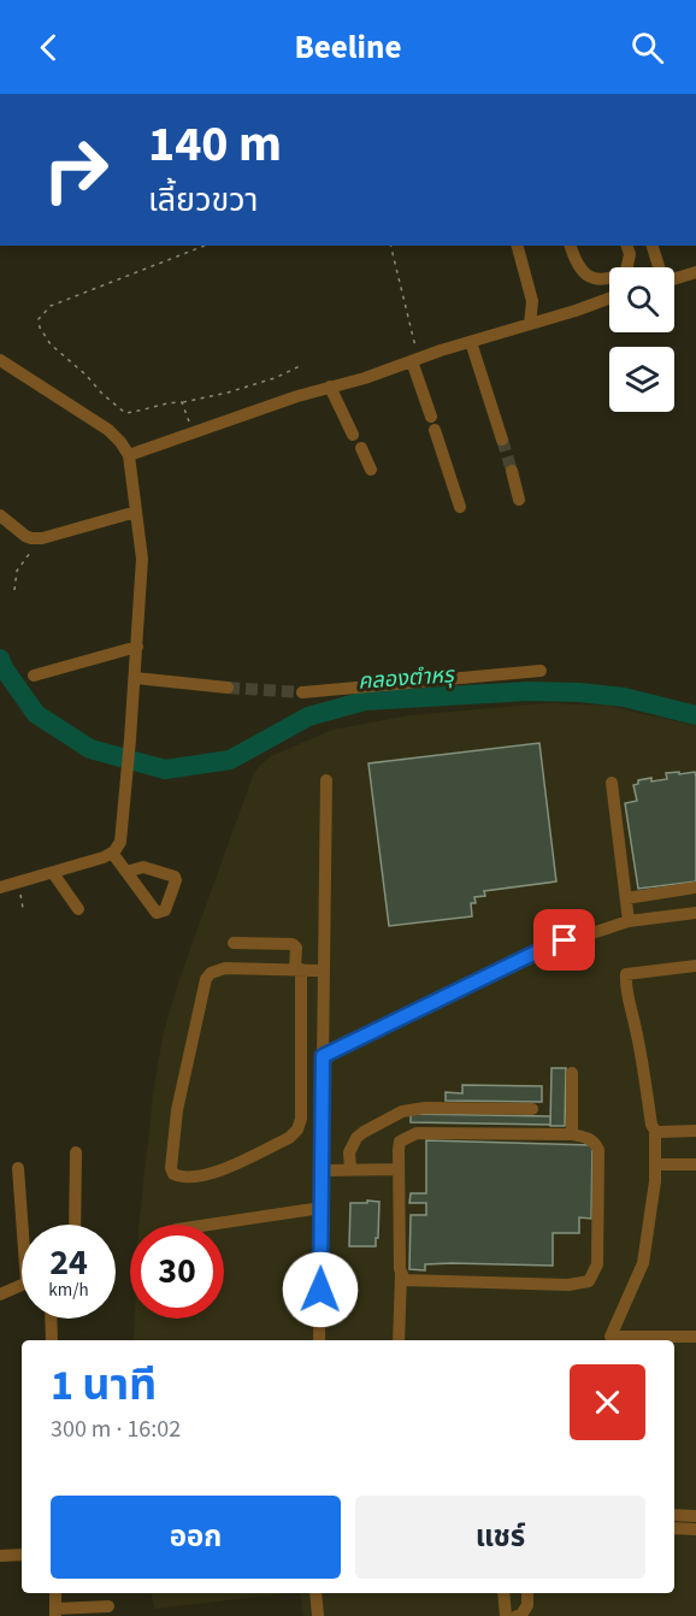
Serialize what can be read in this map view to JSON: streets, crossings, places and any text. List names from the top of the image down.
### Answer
{
  "water": ["คลองตำหรุ"],
  "page": {
    "header": "Beeline",
    "turn": ["140 m", "เลี้ยวขวา"],
    "speed": "24 km/h",
    "limit": "30",
    "heading": ["1 นาที", "300 m · 16:02"],
    "buttons": ["ออก", "แชร์"]
  }
}
